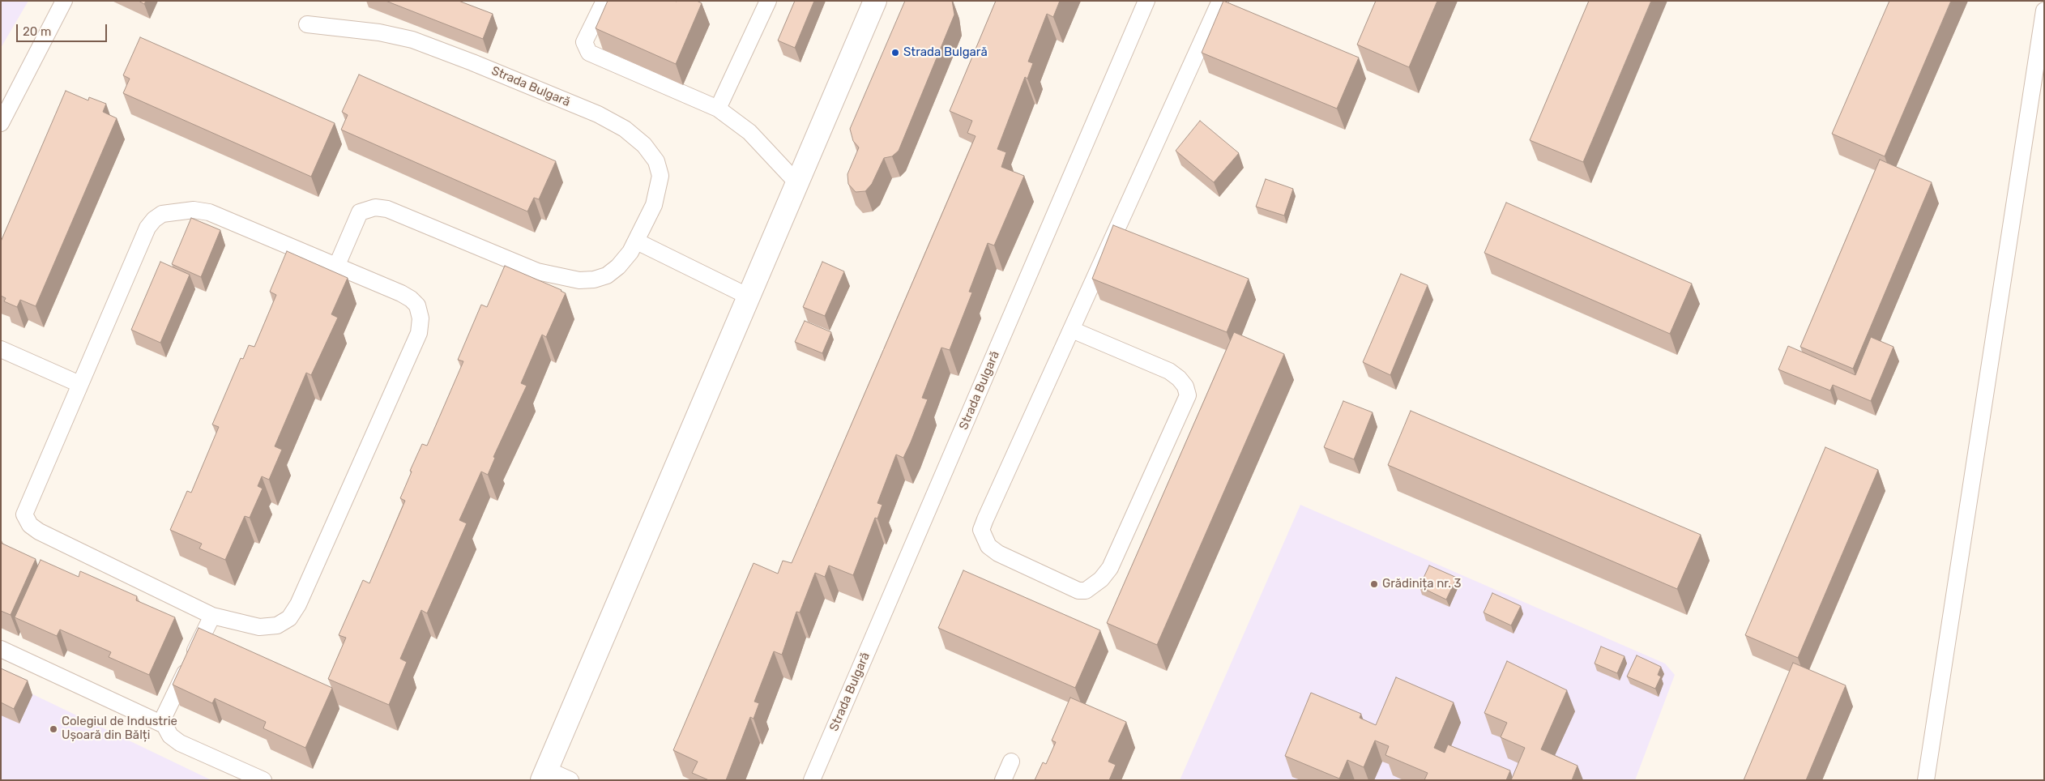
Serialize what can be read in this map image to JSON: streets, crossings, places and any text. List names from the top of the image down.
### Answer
{
  "streets": {
    "lane": ["Strada Bulgară"]
  },
  "places": ["Strada Bulgară", "Grădinița nr. 3", "Colegiul de Industrie Ușoară din Bălți"],
  "scale_bar": "20 m"
}
